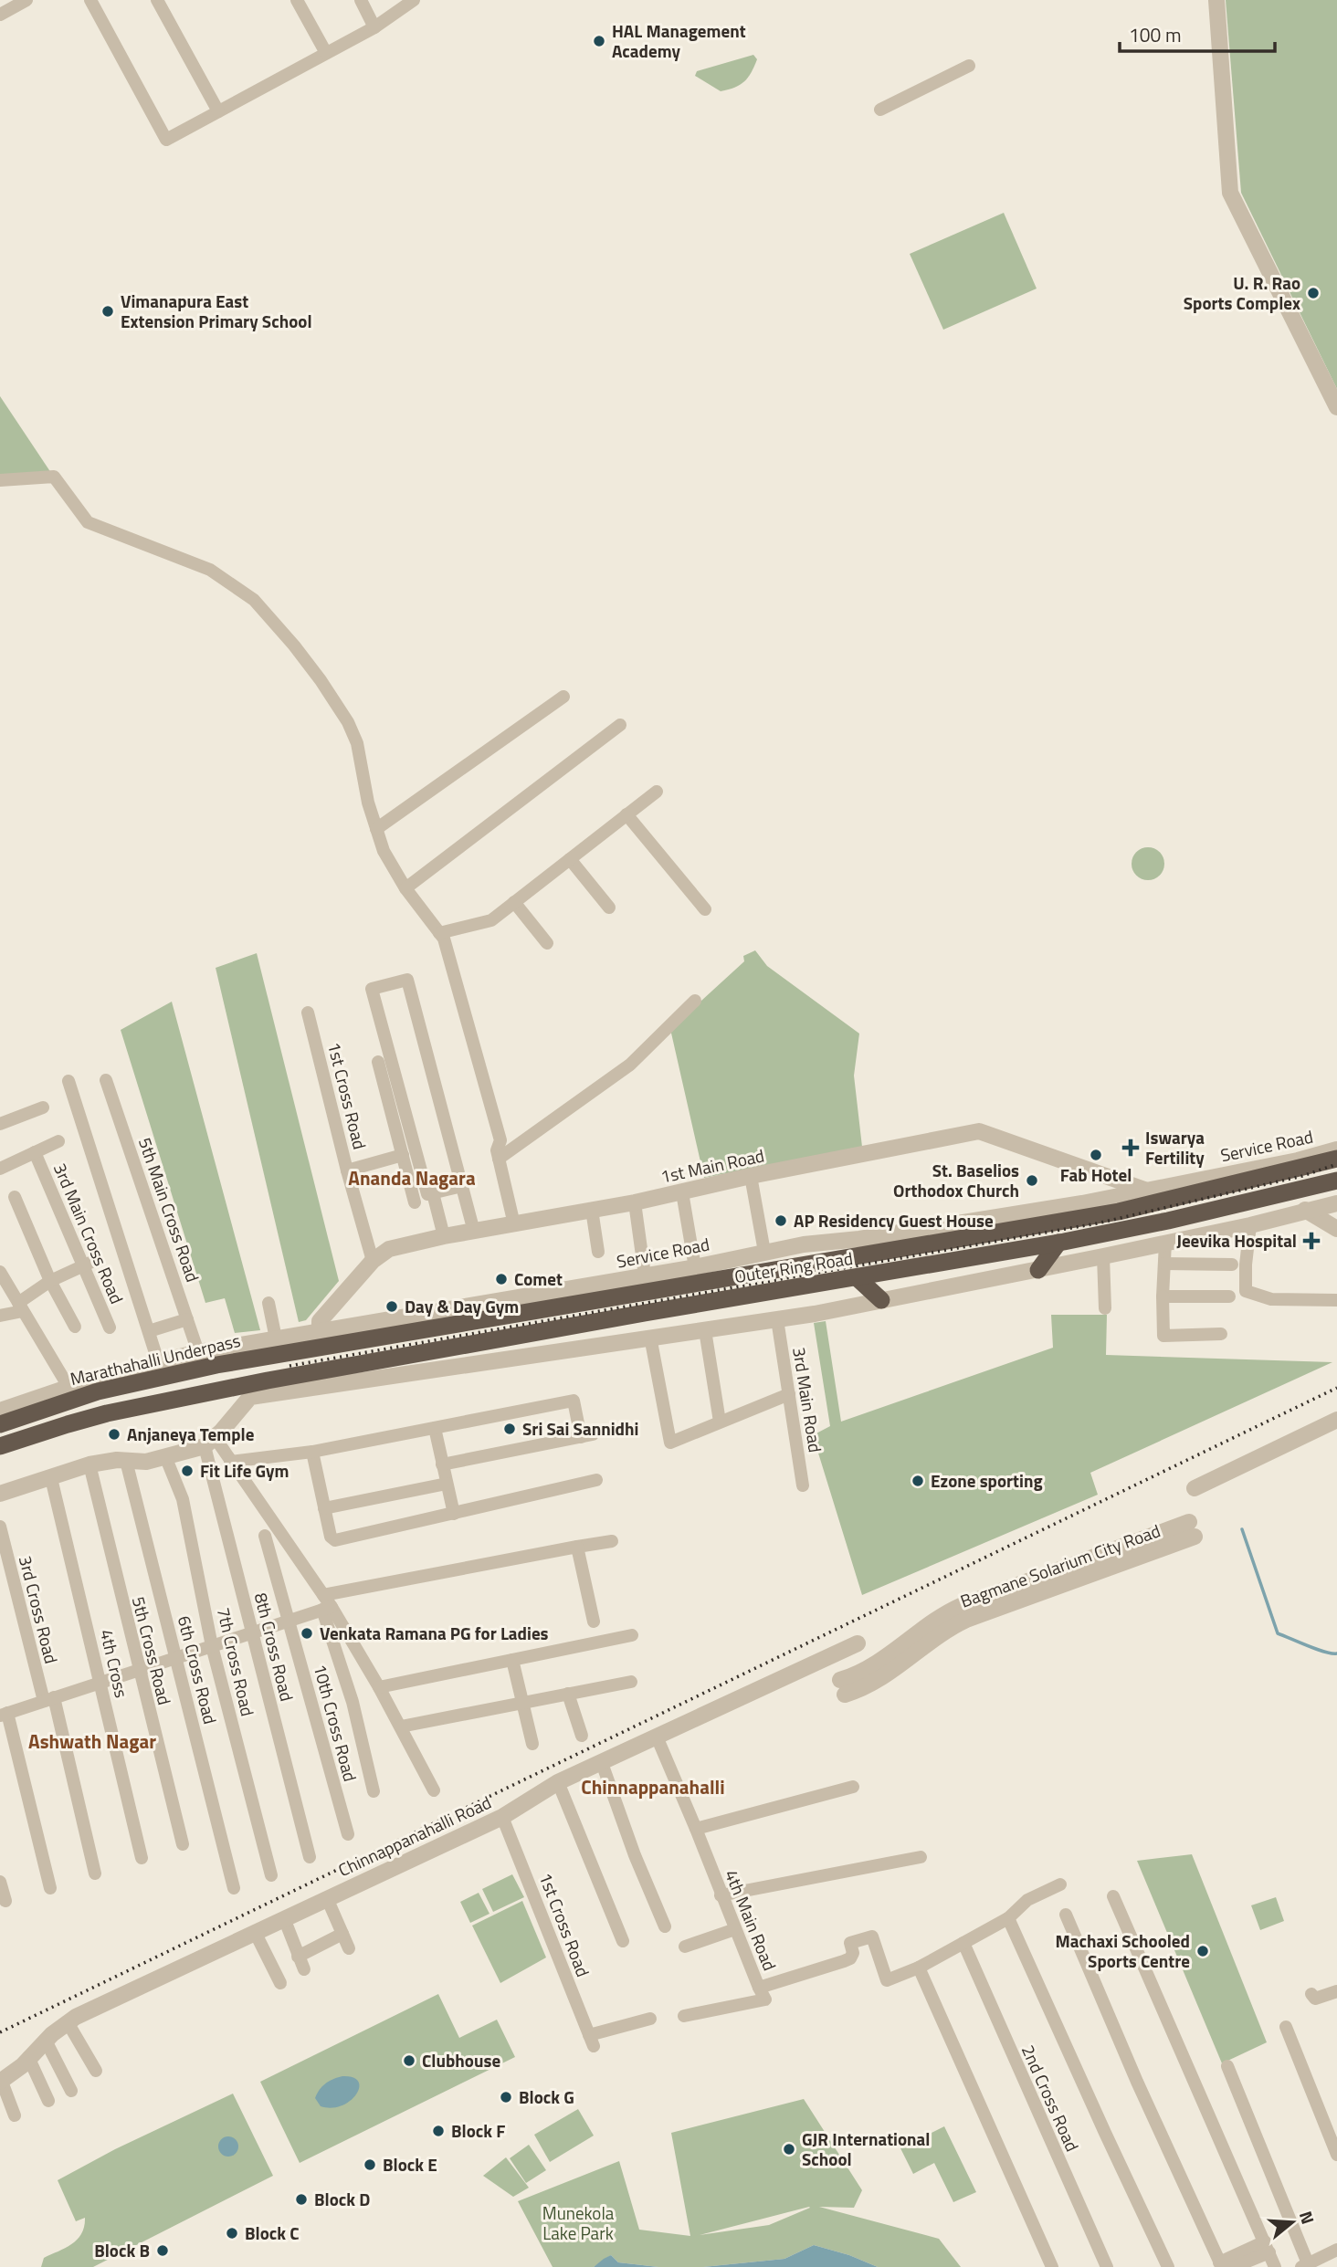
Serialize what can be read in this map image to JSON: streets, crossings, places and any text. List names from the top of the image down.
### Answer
{
  "streets": {
    "highway": ["Outer Ring Road", "Marathahalli Underpass"],
    "street": [
      "1st Cross Road",
      "Service Road",
      "1st Main Road",
      "5th Main Cross Road",
      "3rd Main Cross Road",
      "3rd Main Road",
      "Bagmane Solarium City Road",
      "3rd Cross Road",
      "8th Cross Road",
      "5th Cross Road",
      "7th Cross Road",
      "4th Cross",
      "6th Cross Road",
      "10th Cross Road",
      "Chinnappanahalli Road",
      "4th Main Road",
      "2nd Cross Road"
    ]
  },
  "crossings": [
    ["1st Cross Road", "1st Main Road"],
    ["1st Cross Road", "Chinnappanahalli Road"],
    ["Service Road", "1st Main Road"],
    ["Service Road", "5th Main Cross Road"],
    ["Service Road", "Outer Ring Road"],
    ["Service Road", "Marathahalli Underpass"],
    ["1st Main Road", "Outer Ring Road"],
    ["1st Main Road", "Marathahalli Underpass"],
    ["Outer Ring Road", "Marathahalli Underpass"],
    ["Chinnappanahalli Road", "4th Main Road"]
  ],
  "districts": ["Ananda Nagara", "Ashwath Nagar", "Chinnappanahalli"],
  "parks": ["Munekola Lake Park"],
  "places": {
    "other": [
      "HAL Management Academy",
      "U. R. Rao Sports Complex",
      "Vimanapura East Extension Primary School",
      "Fab Hotel",
      "St. Baselios Orthodox Church",
      "AP Residency Guest House",
      "Comet",
      "Day & Day Gym",
      "Sri Sai Sannidhi",
      "Anjaneya Temple",
      "Fit Life Gym",
      "Ezone sporting",
      "Venkata Ramana PG for Ladies",
      "Machaxi Schooled Sports Centre",
      "Clubhouse",
      "Block G",
      "Block F",
      "GJR International School",
      "Block E",
      "Block D",
      "Block C",
      "Block B"
    ],
    "health": ["Iswarya Fertility", "Jeevika Hospital"]
  },
  "scale_bar": "100 m",
  "north": "right"
}
